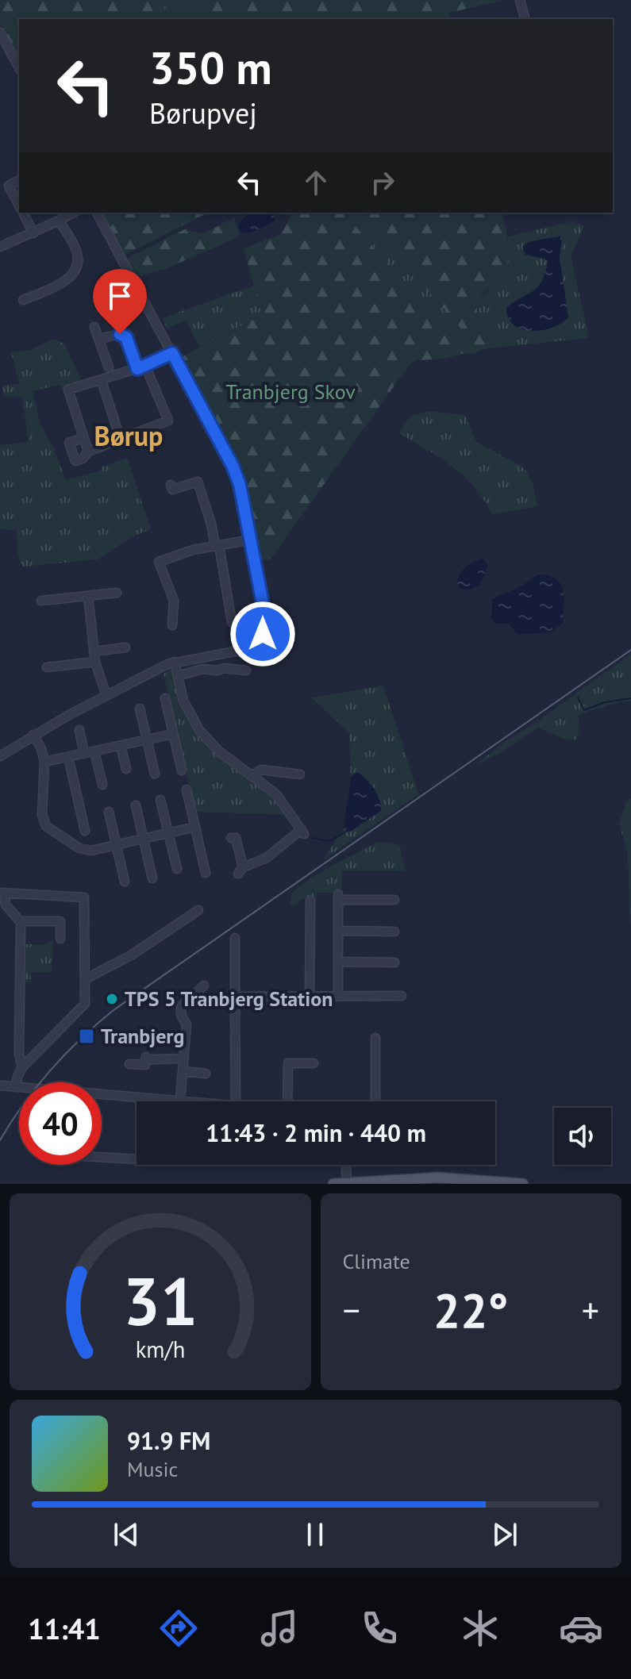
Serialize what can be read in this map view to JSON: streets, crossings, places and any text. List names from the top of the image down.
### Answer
{
  "districts": ["Børup"],
  "parks": ["Tranbjerg Skov"],
  "places": {
    "other": ["TPS 5 Tranbjerg Station"],
    "transit": ["Tranbjerg"]
  },
  "page": {
    "turn": ["350 m", "Børupvej"],
    "limit": "40",
    "trip": "11:43 · 2 min · 440 m",
    "tile": "Climate",
    "heat": ["−", "22°", "+"],
    "song": ["91.9 FM", "Music"],
    "tabs": "11:41",
    "gauge": ["31", "km/h"]
  }
}
